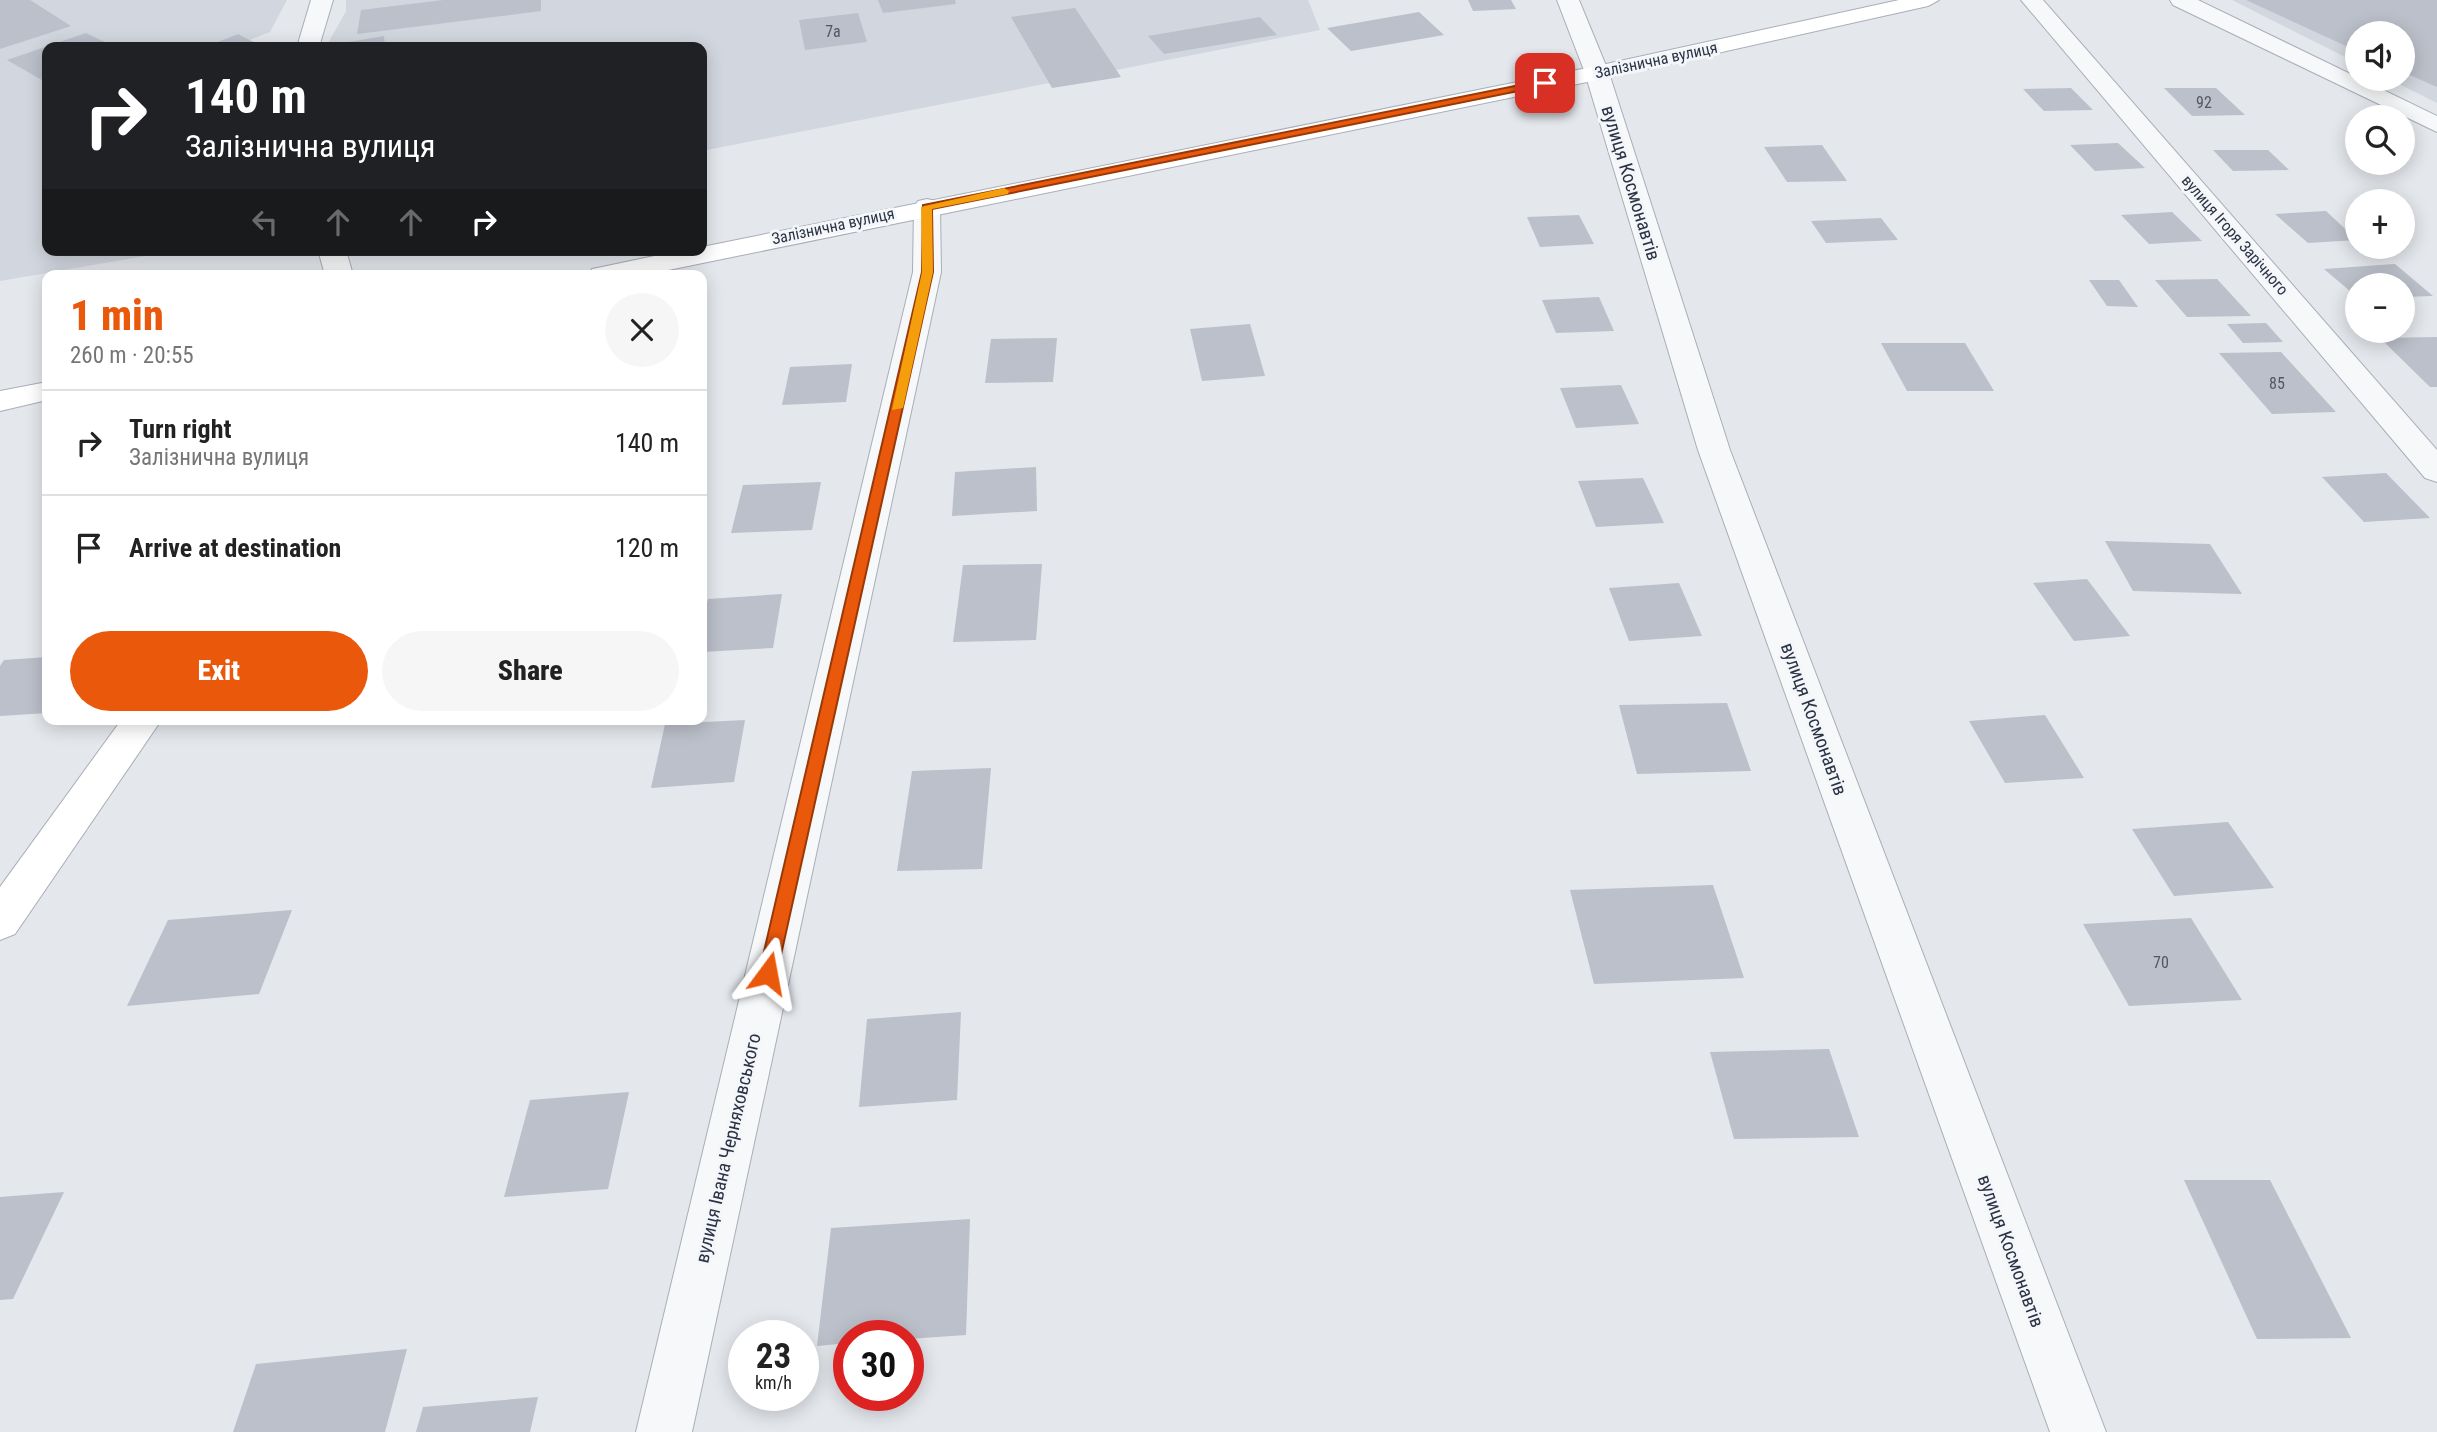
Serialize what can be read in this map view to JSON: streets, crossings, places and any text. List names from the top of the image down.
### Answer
{
  "streets": {
    "street": [
      "Залізнична вулиця",
      "вулиця Космонавтів",
      "вулиця Ігоря Зарічного",
      "вулиця Івана Черняховського"
    ]
  },
  "crossings": [
    ["Залізнична вулиця", "вулиця Космонавтів"],
    ["Залізнична вулиця", "вулиця Івана Черняховського"]
  ],
  "house_numbers": [
    "7а",
    "92",
    "85",
    "70"
  ],
  "page": {
    "map_buttons": ["+", "−"],
    "turn": ["140 m", "Залізнична вулиця"],
    "heading": ["1 min", "260 m · 20:55"],
    "list": [
      {
        "name": "Turn right",
        "note": "Залізнична вулиця",
        "value": "140 m"
      },
      {
        "name": "Arrive at destination",
        "value": "120 m"
      }
    ],
    "buttons": ["Exit", "Share"],
    "speed": "23 km/h",
    "limit": "30"
  }
}
